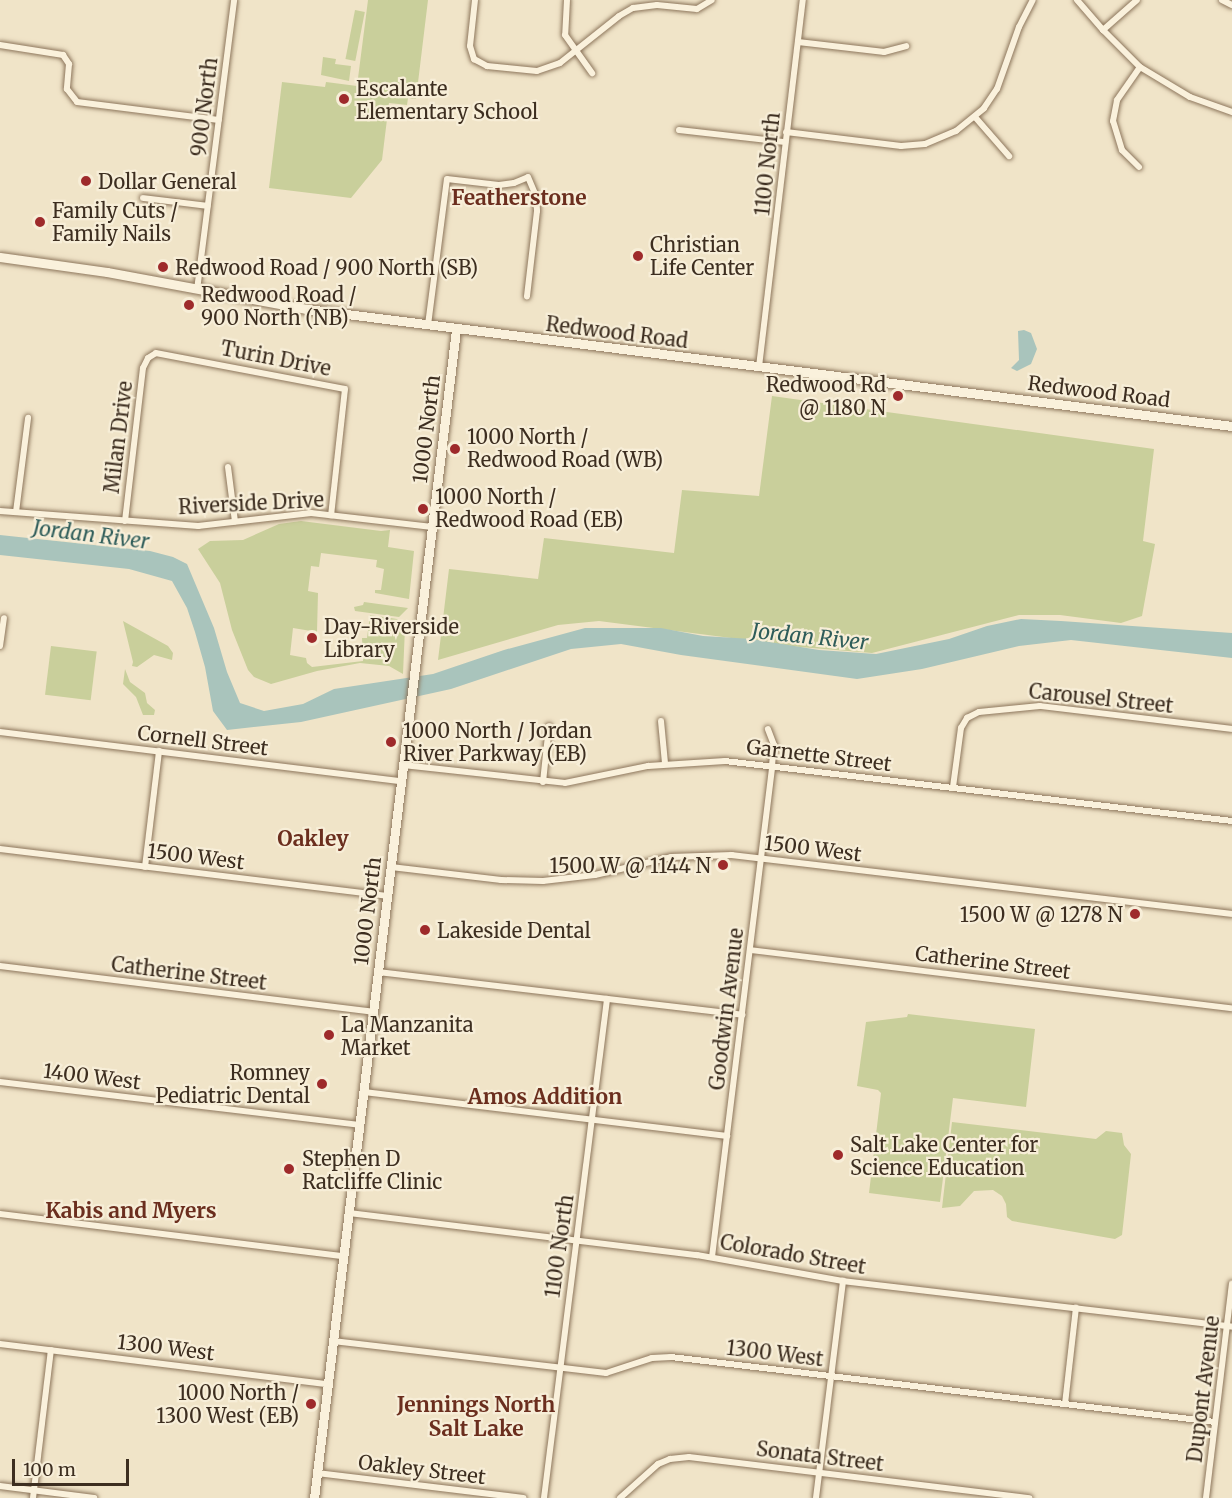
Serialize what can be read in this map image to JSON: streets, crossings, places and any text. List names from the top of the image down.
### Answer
{
  "streets": {
    "main road": ["Redwood Road", "1000 North"],
    "street": [
      "900 North",
      "1100 North",
      "Turin Drive",
      "Milan Drive",
      "Riverside Drive",
      "Carousel Street",
      "Cornell Street",
      "Garnette Street",
      "1500 West",
      "Catherine Street",
      "Goodwin Avenue",
      "1400 West",
      "Colorado Street",
      "1300 West",
      "Dupont Avenue",
      "Sonata Street",
      "Oakley Street"
    ]
  },
  "crossings": [
    ["900 North", "Redwood Road"],
    ["1100 North", "Redwood Road"],
    ["1100 North", "Colorado Street"],
    ["1100 North", "1300 West"],
    ["Redwood Road", "1000 North"],
    ["Turin Drive", "Milan Drive"],
    ["Turin Drive", "Riverside Drive"],
    ["1000 North", "Riverside Drive"],
    ["1000 North", "Cornell Street"],
    ["1000 North", "Garnette Street"],
    ["1000 North", "1500 West"],
    ["1000 North", "Catherine Street"],
    ["1000 North", "1400 West"],
    ["1000 North", "Colorado Street"],
    ["1000 North", "1300 West"],
    ["1000 North", "Oakley Street"],
    ["Milan Drive", "Riverside Drive"],
    ["Carousel Street", "Garnette Street"],
    ["Garnette Street", "Goodwin Avenue"],
    ["1500 West", "Goodwin Avenue"],
    ["Catherine Street", "Goodwin Avenue"],
    ["Goodwin Avenue", "Colorado Street"],
    ["Colorado Street", "Dupont Avenue"],
    ["1300 West", "Dupont Avenue"]
  ],
  "districts": [
    "Featherstone",
    "Oakley",
    "Amos Addition",
    "Kabis and Myers",
    "Jennings North Salt Lake"
  ],
  "water": ["Jordan River"],
  "places": [
    "Escalante Elementary School",
    "Dollar General",
    "Family Cuts / Family Nails",
    "Christian Life Center",
    "Redwood Road / 900 North (SB)",
    "Redwood Road / 900 North (NB)",
    "Redwood Rd @ 1180 N",
    "1000 North / Redwood Road (WB)",
    "1000 North / Redwood Road (EB)",
    "Day-Riverside Library",
    "1000 North / Jordan River Parkway (EB)",
    "1500 W @ 1144 N",
    "1500 W @ 1278 N",
    "Lakeside Dental",
    "La Manzanita Market",
    "Romney Pediatric Dental",
    "Salt Lake Center for Science Education",
    "Stephen D Ratcliffe Clinic",
    "1000 North / 1300 West (EB)"
  ],
  "scale_bar": "100 m"
}
